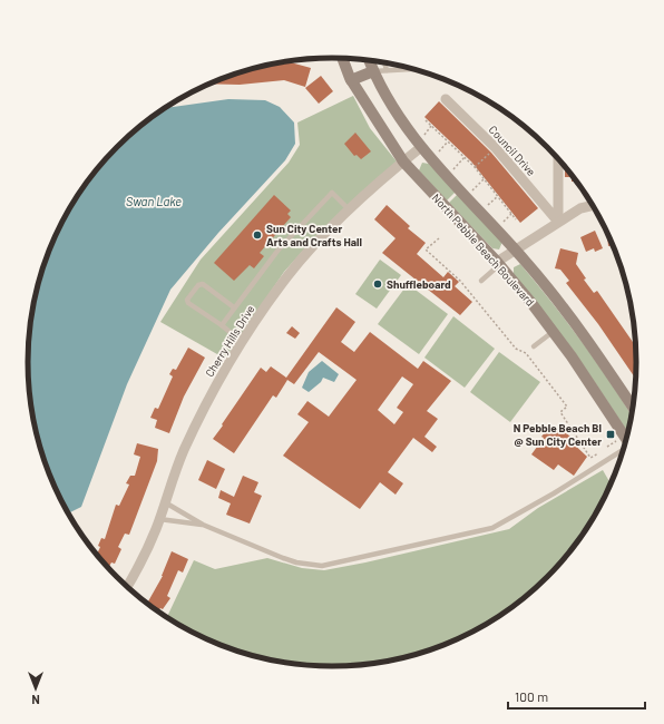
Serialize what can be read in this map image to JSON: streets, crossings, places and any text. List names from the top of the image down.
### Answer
{
  "streets": {
    "street": ["Council Drive", "North Pebble Beach Boulevard", "Cherry Hills Drive"]
  },
  "crossings": [
    ["North Pebble Beach Boulevard", "Cherry Hills Drive"]
  ],
  "water": ["Swan Lake"],
  "places": {
    "other": ["Sun City Center Arts and Crafts Hall", "Shuffleboard"],
    "transit": ["N Pebble Beach Bl @ Sun City Center"]
  },
  "scale_bar": "100 m",
  "north": "bottom"
}
